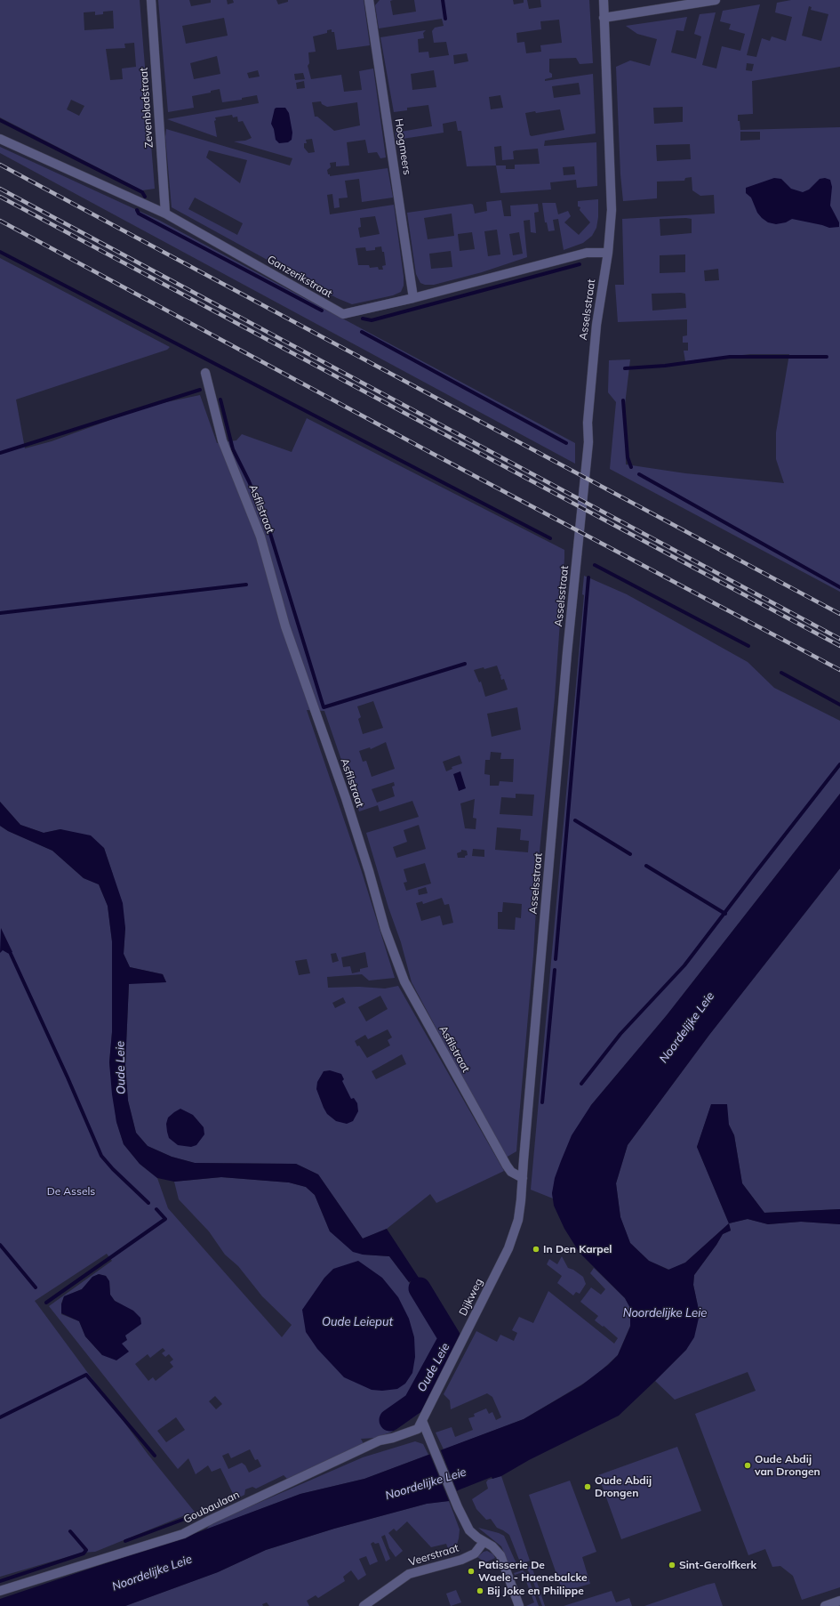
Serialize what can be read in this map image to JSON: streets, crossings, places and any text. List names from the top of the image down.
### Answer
{
  "streets": {
    "street": [
      "Zevenbladstraat",
      "Hoogmeers",
      "Ganzerikstraat",
      "Asselsstraat",
      "Asfilstraat",
      "Dijkweg",
      "Goubaulaan",
      "Veerstraat"
    ]
  },
  "crossings": [
    ["Zevenbladstraat", "Ganzerikstraat"],
    ["Hoogmeers", "Ganzerikstraat"],
    ["Ganzerikstraat", "Asselsstraat"],
    ["Asselsstraat", "Asfilstraat"],
    ["Asselsstraat", "Dijkweg"],
    ["Asfilstraat", "Dijkweg"],
    ["Dijkweg", "Goubaulaan"]
  ],
  "water": ["Noordelijke Leie", "Oude Leie", "Oude Leieput"],
  "parks": ["De Assels"],
  "places": [
    "In Den Karpel",
    "Oude Abdij van Drongen",
    "Oude Abdij Drongen",
    "Sint-Gerolfkerk",
    "Patisserie De Waele - Haenebalcke",
    "Bij Joke en Philippe"
  ]
}
